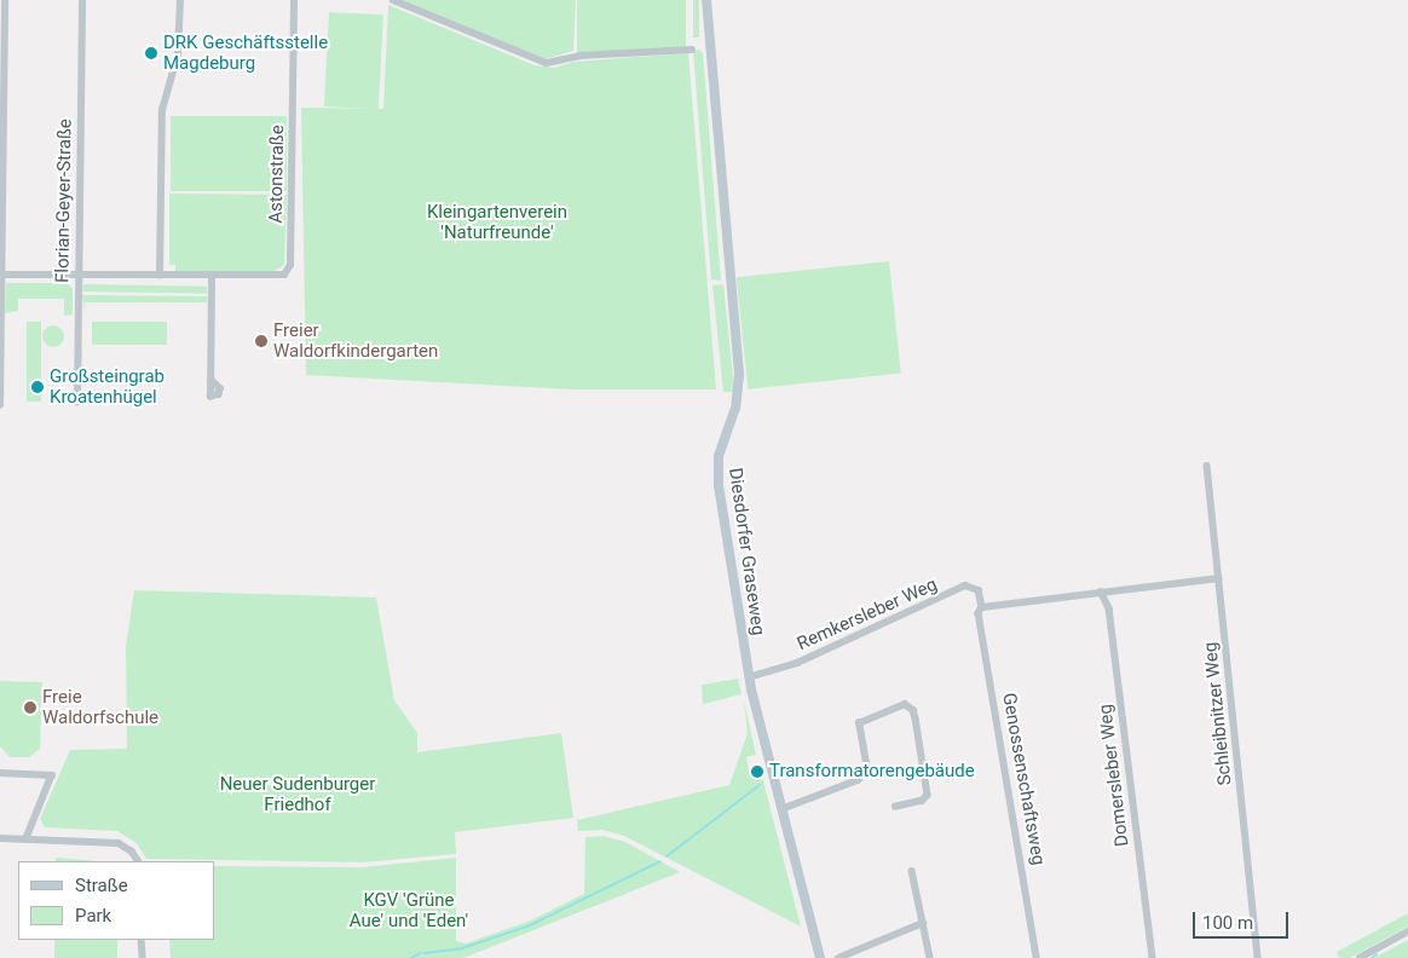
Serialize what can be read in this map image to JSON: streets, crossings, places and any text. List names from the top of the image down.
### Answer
{
  "streets": {
    "main road": ["Diesdorfer Graseweg"],
    "street": [
      "Astonstraße",
      "Florian-Geyer-Straße",
      "Remkersleber Weg",
      "Schleibnitzer Weg",
      "Domersleber Weg",
      "Genossenschaftsweg"
    ]
  },
  "crossings": [
    ["Astonstraße", "Florian-Geyer-Straße"],
    ["Diesdorfer Graseweg", "Remkersleber Weg"],
    ["Remkersleber Weg", "Genossenschaftsweg"]
  ],
  "parks": ["Kleingartenverein 'Naturfreunde'", "Neuer Sudenburger Friedhof", "KGV 'Grüne Aue' und 'Eden'"],
  "places": [
    "DRK Geschäftsstelle Magdeburg",
    "Freier Waldorfkindergarten",
    "Großsteingrab Kroatenhügel",
    "Freie Waldorfschule",
    "Transformatorengebäude"
  ],
  "legend": ["Straße", "Park"],
  "scale_bar": "100 m"
}
